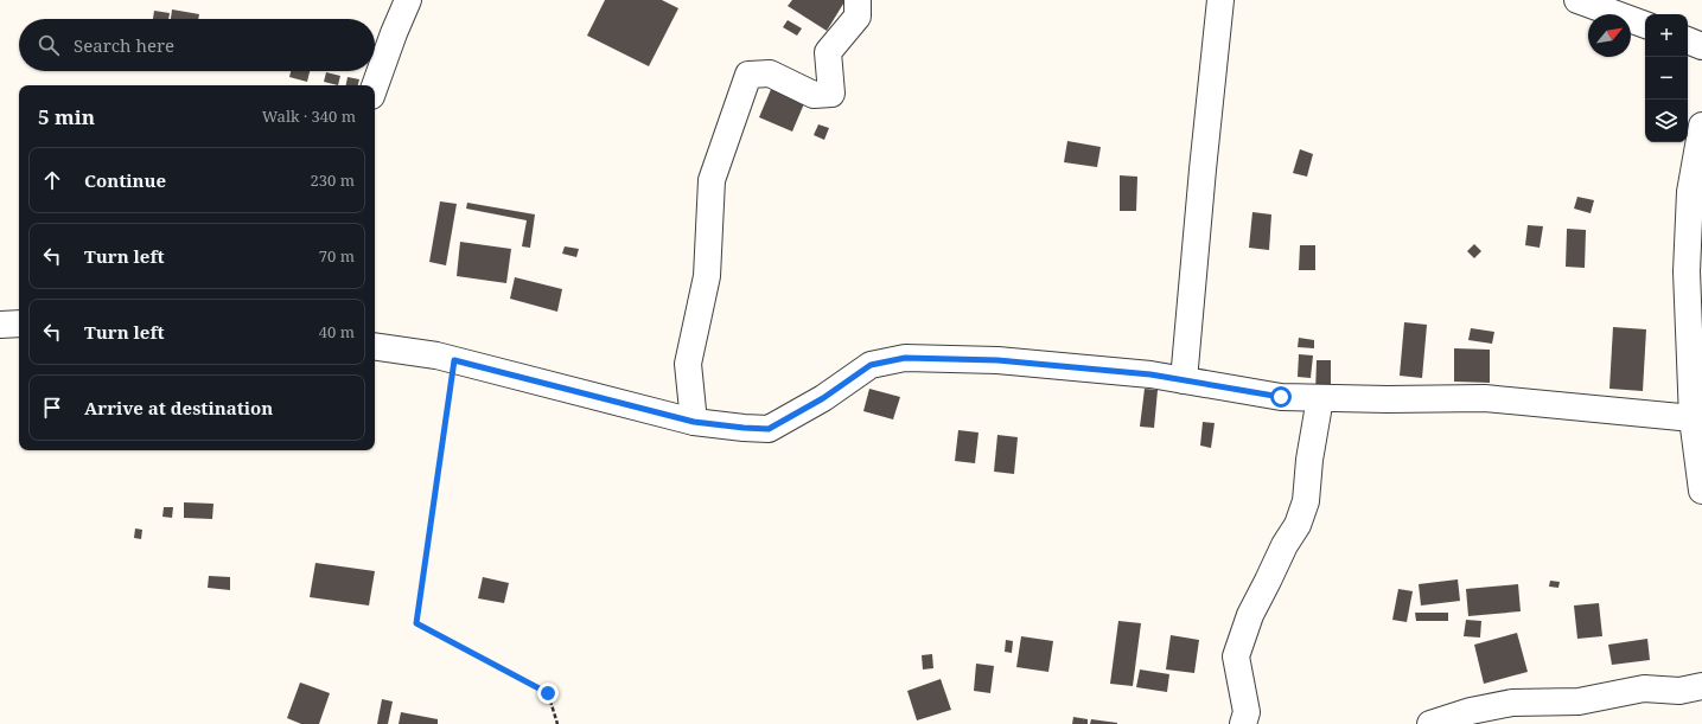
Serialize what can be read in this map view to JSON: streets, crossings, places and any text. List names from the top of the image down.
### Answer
{
  "north": "top right",
  "page": {
    "map_buttons": ["+", "−"],
    "search": "Search here",
    "heading": ["5 min", "Walk · 340 m"],
    "list": [
      ["Continue", "230 m"],
      ["Turn left", "70 m"],
      ["Turn left", "40 m"],
      "Arrive at destination"
    ]
  }
}
